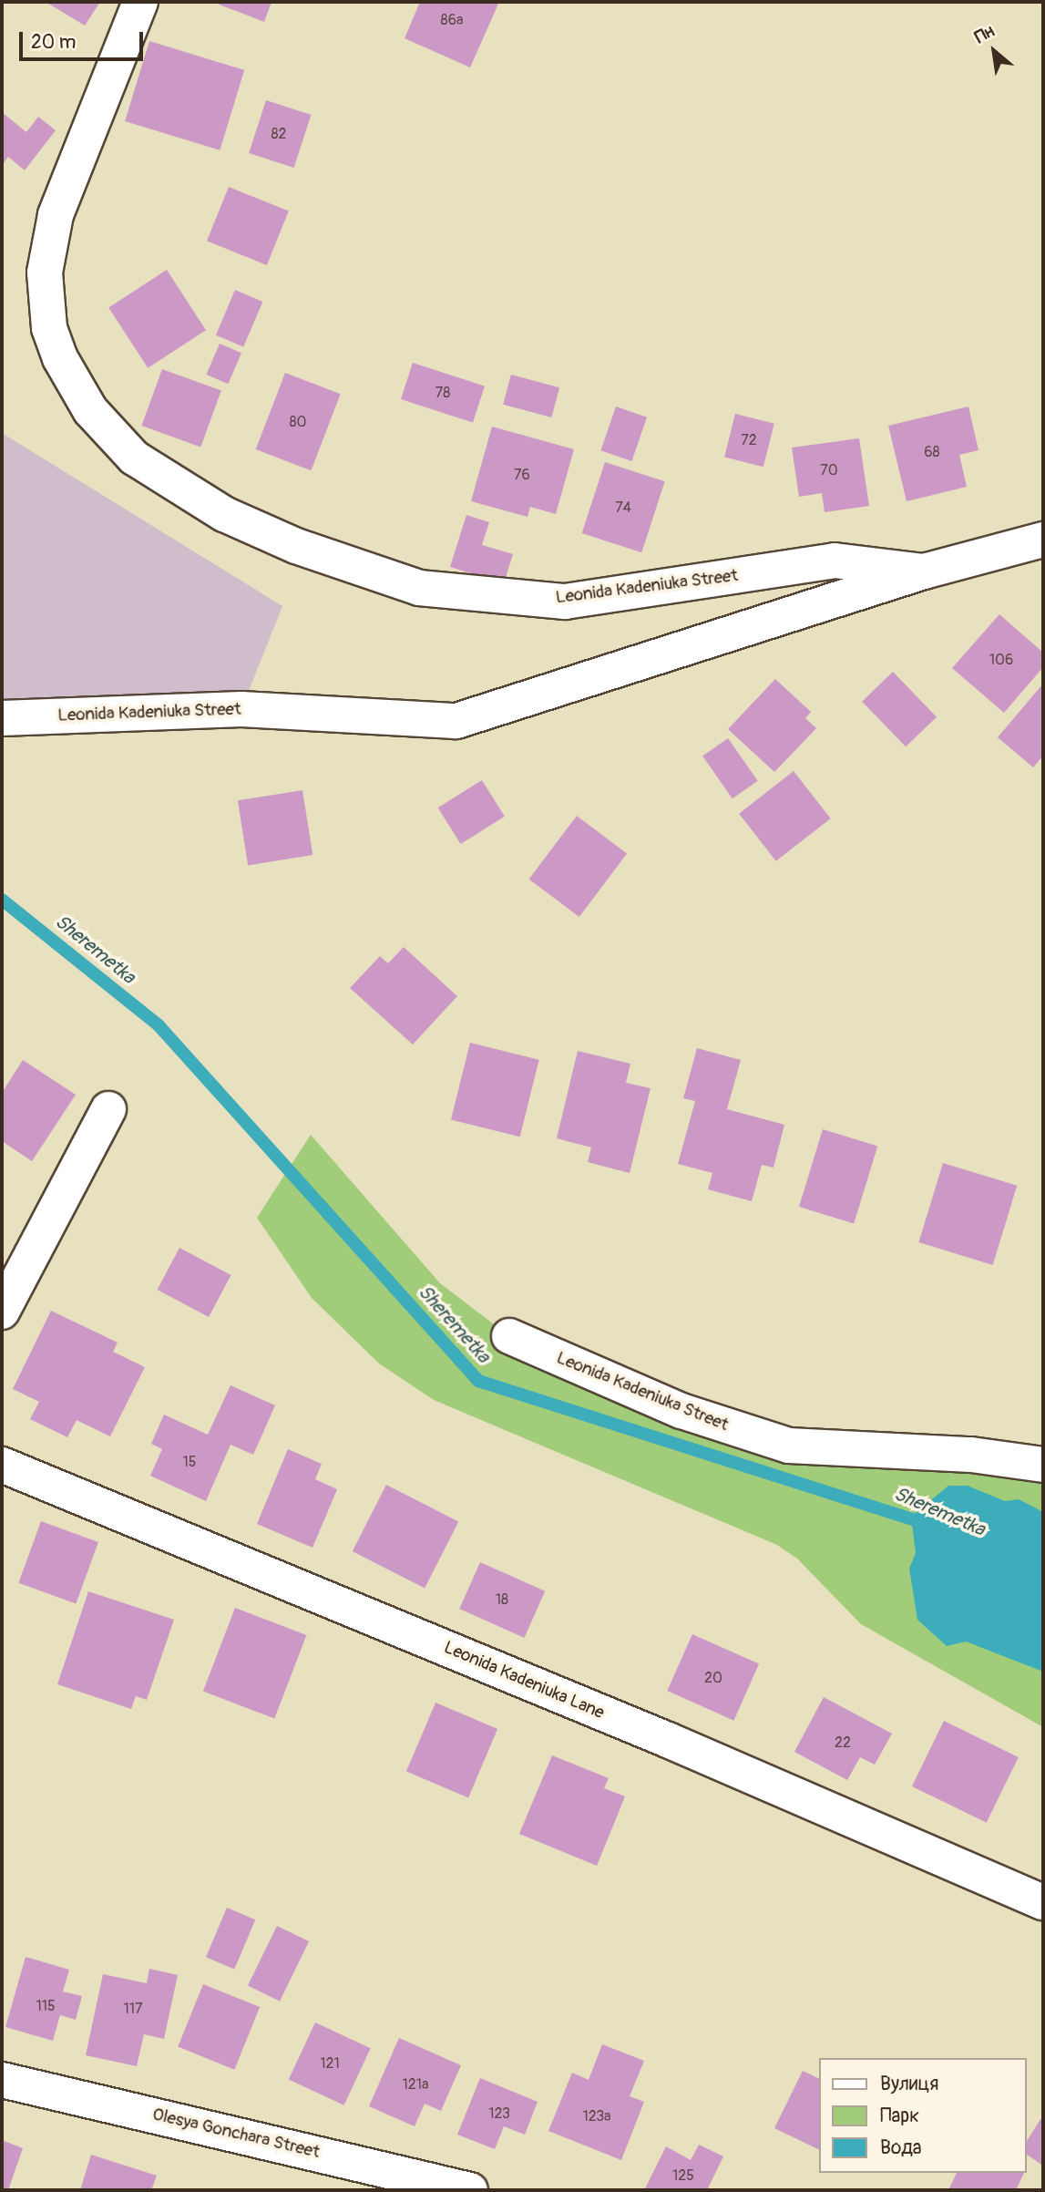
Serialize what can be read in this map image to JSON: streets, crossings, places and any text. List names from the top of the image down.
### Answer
{
  "streets": {
    "street": ["Leonida Kadeniuka Street", "Leonida Kadeniuka Lane", "Olesya Gonchara Street"]
  },
  "water": ["Sheremetka"],
  "house_numbers": [
    "86а",
    "82",
    "78",
    "80",
    "72",
    "68",
    "70",
    "76",
    "74",
    "106",
    "15",
    "18",
    "20",
    "22",
    "115",
    "117",
    "121",
    "121а",
    "123",
    "123а",
    "125"
  ],
  "legend": ["Вулиця", "Парк", "Вода"],
  "scale_bar": "20 m",
  "north": "top left"
}
